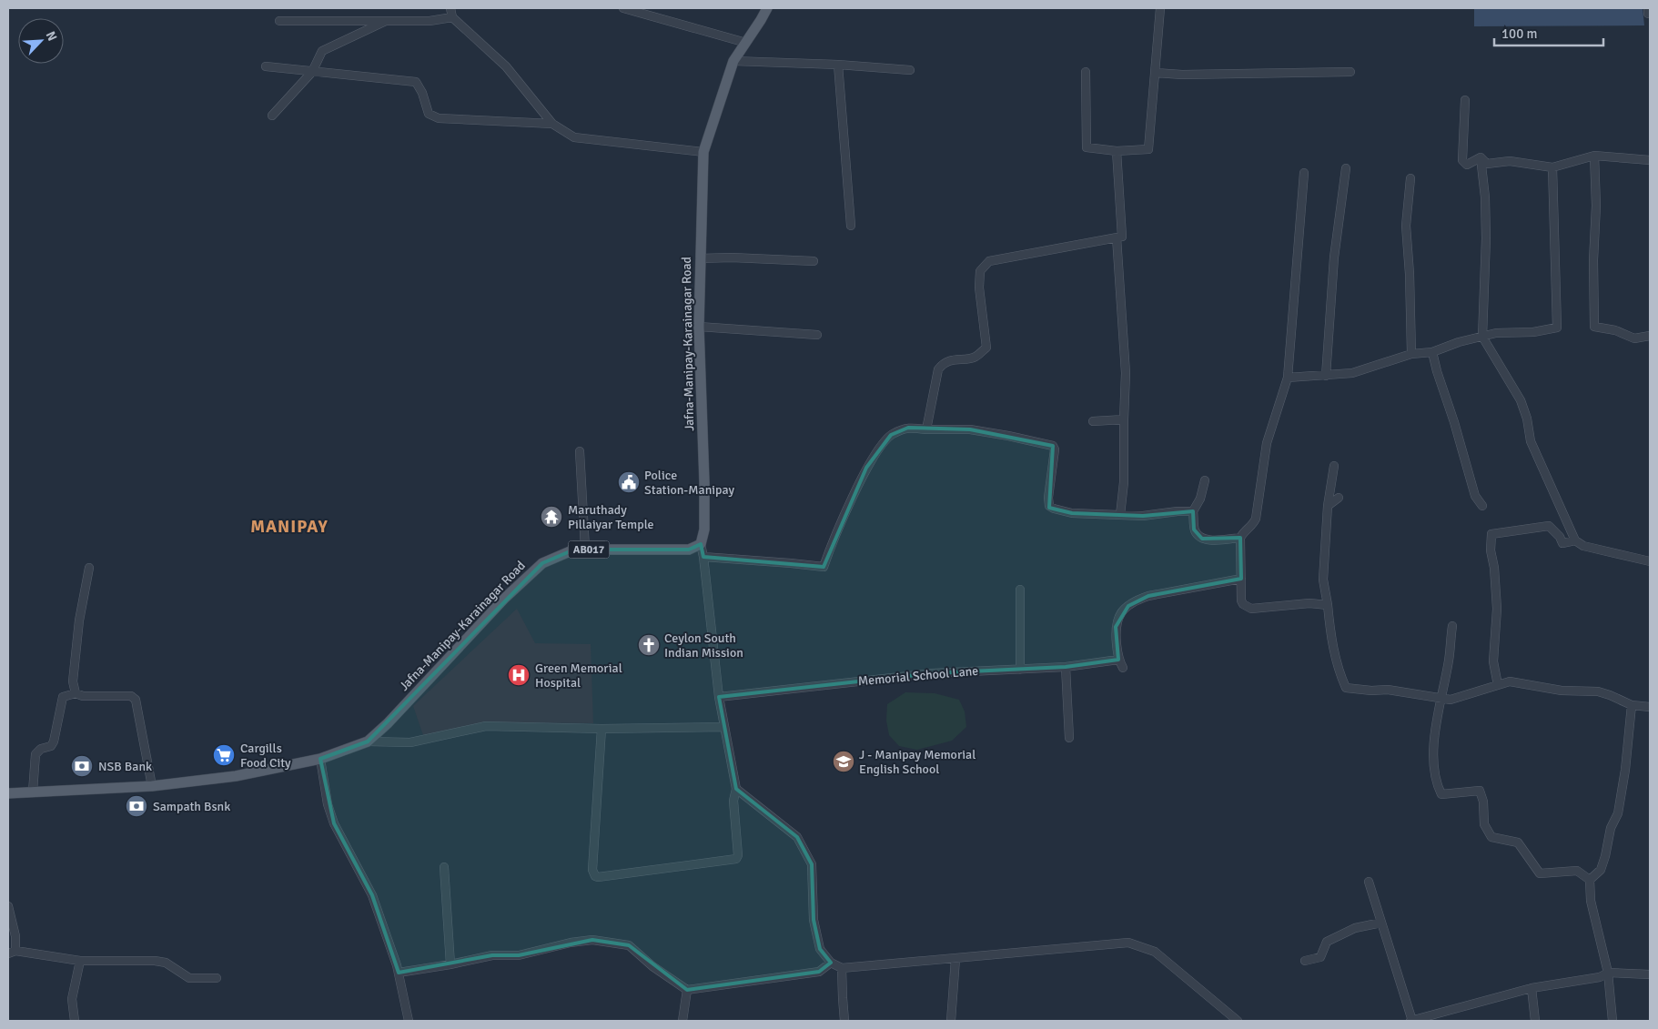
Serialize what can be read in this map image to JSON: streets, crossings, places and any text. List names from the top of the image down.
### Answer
{
  "streets": {
    "main road": ["Jafna-Manipay-Karainagar Road", "AB017"],
    "street": ["Memorial School Lane"]
  },
  "districts": ["MANIPAY"],
  "places": {
    "public building": ["Police Station-Manipay"],
    "temple": ["Maruthady Pillaiyar Temple"],
    "church": ["Ceylon South Indian Mission"],
    "hospital": ["Green Memorial Hospital"],
    "supermarket": ["Cargills Food City"],
    "school or university": ["J - Manipay Memorial English School"],
    "bank": ["NSB Bank", "Sampath Bsnk"]
  },
  "scale_bar": "100 m",
  "north": "top right"
}
